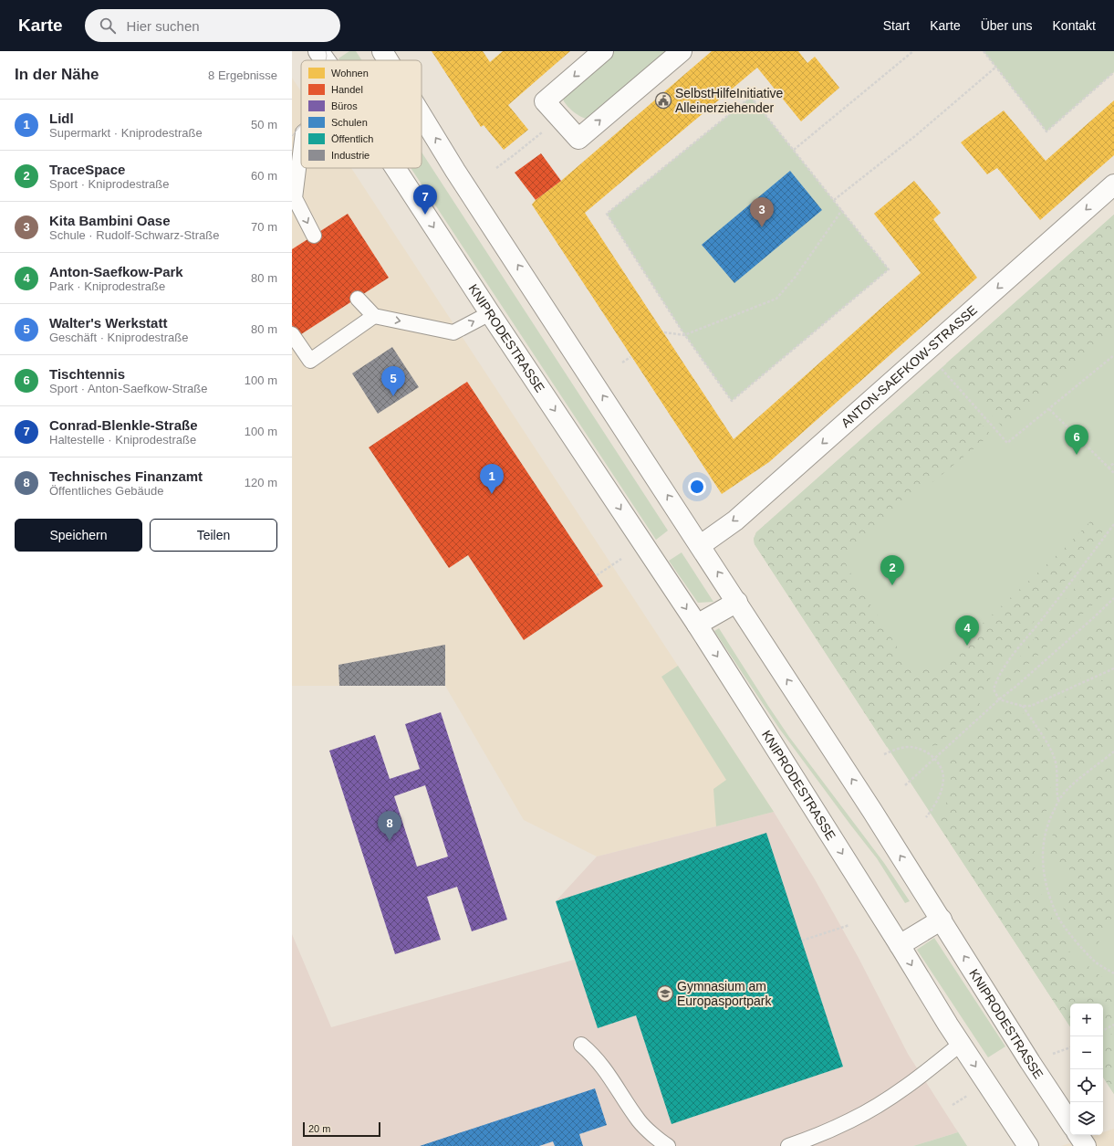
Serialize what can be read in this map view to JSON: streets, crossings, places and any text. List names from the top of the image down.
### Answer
{
  "streets": {
    "street": ["KNIPRODESTRASSE", "ANTON-SAEFKOW-STRASSE"]
  },
  "crossings": [
    ["KNIPRODESTRASSE", "ANTON-SAEFKOW-STRASSE"]
  ],
  "one_way": ["ANTON-SAEFKOW-STRASSE"],
  "places": {
    "public building": ["SelbstHilfeInitiative Alleinerziehender"],
    "school or university": ["Gymnasium am Europasportpark"]
  },
  "legend": [
    "Wohnen",
    "Handel",
    "Büros",
    "Schulen",
    "Öffentlich",
    "Industrie"
  ],
  "scale_bar": "20 m",
  "page": {
    "header": "Karte",
    "search": "Hier suchen",
    "nav": [
      "Start",
      "Karte",
      "Über uns",
      "Kontakt"
    ],
    "heading": ["In der Nähe", "8 Ergebnisse"],
    "list": [
      {
        "mark": "1",
        "name": "Lidl",
        "note": "Supermarkt · Kniprodestraße",
        "value": "50 m"
      },
      {
        "mark": "2",
        "name": "TraceSpace",
        "note": "Sport · Kniprodestraße",
        "value": "60 m"
      },
      {
        "mark": "3",
        "name": "Kita Bambini Oase",
        "note": "Schule · Rudolf-Schwarz-Straße",
        "value": "70 m"
      },
      {
        "mark": "4",
        "name": "Anton-Saefkow-Park",
        "note": "Park · Kniprodestraße",
        "value": "80 m"
      },
      {
        "mark": "5",
        "name": "Walter's Werkstatt",
        "note": "Geschäft · Kniprodestraße",
        "value": "80 m"
      },
      {
        "mark": "6",
        "name": "Tischtennis",
        "note": "Sport · Anton-Saefkow-Straße",
        "value": "100 m"
      },
      {
        "mark": "7",
        "name": "Conrad-Blenkle-Straße",
        "note": "Haltestelle · Kniprodestraße",
        "value": "100 m"
      },
      {
        "mark": "8",
        "name": "Technisches Finanzamt",
        "note": "Öffentliches Gebäude",
        "value": "120 m"
      }
    ],
    "pins": [
      "7",
      "3",
      "5",
      "6",
      "1",
      "2",
      "4",
      "8"
    ],
    "buttons": ["Speichern", "Teilen"],
    "map_buttons": ["+", "−"],
    "scale": "20 m"
  }
}
